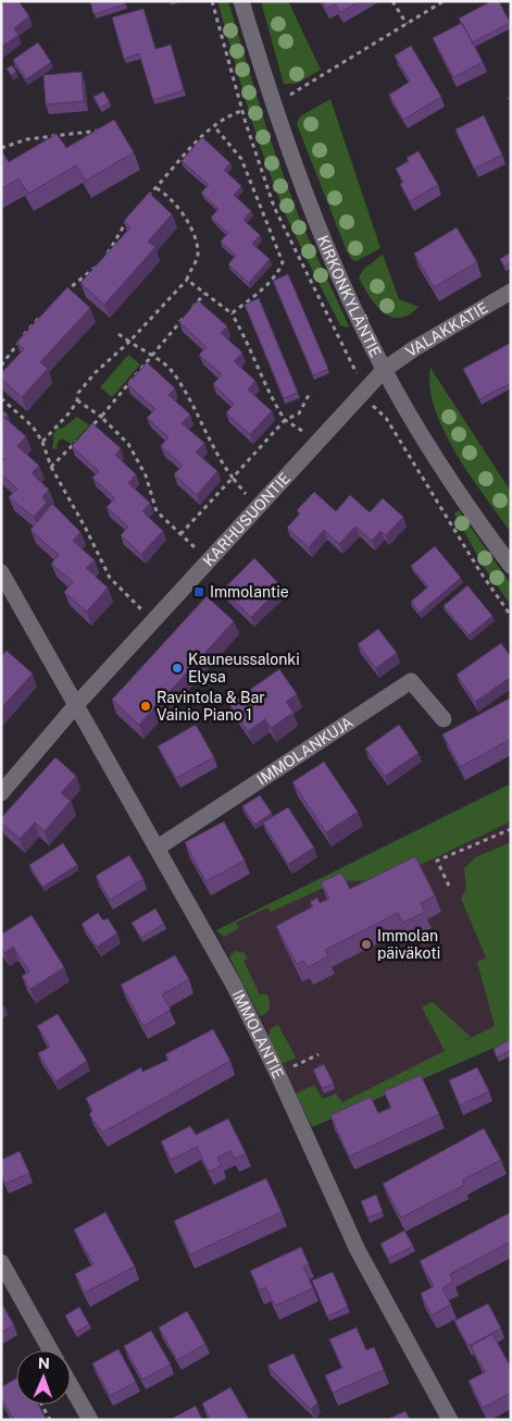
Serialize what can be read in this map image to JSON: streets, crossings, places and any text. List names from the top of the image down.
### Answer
{
  "streets": {
    "street": [
      "KIRKONKYLÄNTIE",
      "VALAKKATIE",
      "KARHUSUONTIE",
      "IMMOLANKUJA",
      "IMMOLANTIE"
    ]
  },
  "crossings": [
    ["KIRKONKYLÄNTIE", "VALAKKATIE"],
    ["KIRKONKYLÄNTIE", "KARHUSUONTIE"],
    ["VALAKKATIE", "KARHUSUONTIE"],
    ["KARHUSUONTIE", "IMMOLANTIE"],
    ["IMMOLANKUJA", "IMMOLANTIE"]
  ],
  "places": {
    "transit": ["Immolantie"],
    "other": ["Kauneussalonki Elysa", "Ravintola & Bar Vainio Piano 1", "Immolan päiväkoti"]
  },
  "north": "top"
}
